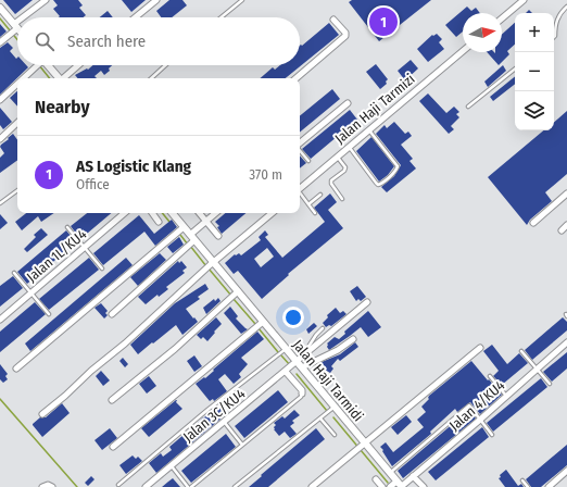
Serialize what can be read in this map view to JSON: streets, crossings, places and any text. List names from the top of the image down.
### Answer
{
  "streets": {
    "street": [
      "Jalan Haji Tarmizi",
      "Jalan 1L/KU4",
      "Jalan Haji Tarmidi",
      "Jalan 4/KU4",
      "Jalan 3C/KU4"
    ]
  },
  "crossings": [
    ["Jalan Haji Tarmidi", "Jalan 4/KU4"],
    ["Jalan Haji Tarmidi", "Jalan 3C/KU4"]
  ],
  "north": "right",
  "page": {
    "pins": "1",
    "map_buttons": ["+", "−"],
    "search": "Search here",
    "heading": "Nearby",
    "list": [
      {
        "mark": "1",
        "name": "AS Logistic Klang",
        "note": "Office",
        "value": "370 m"
      }
    ]
  }
}
